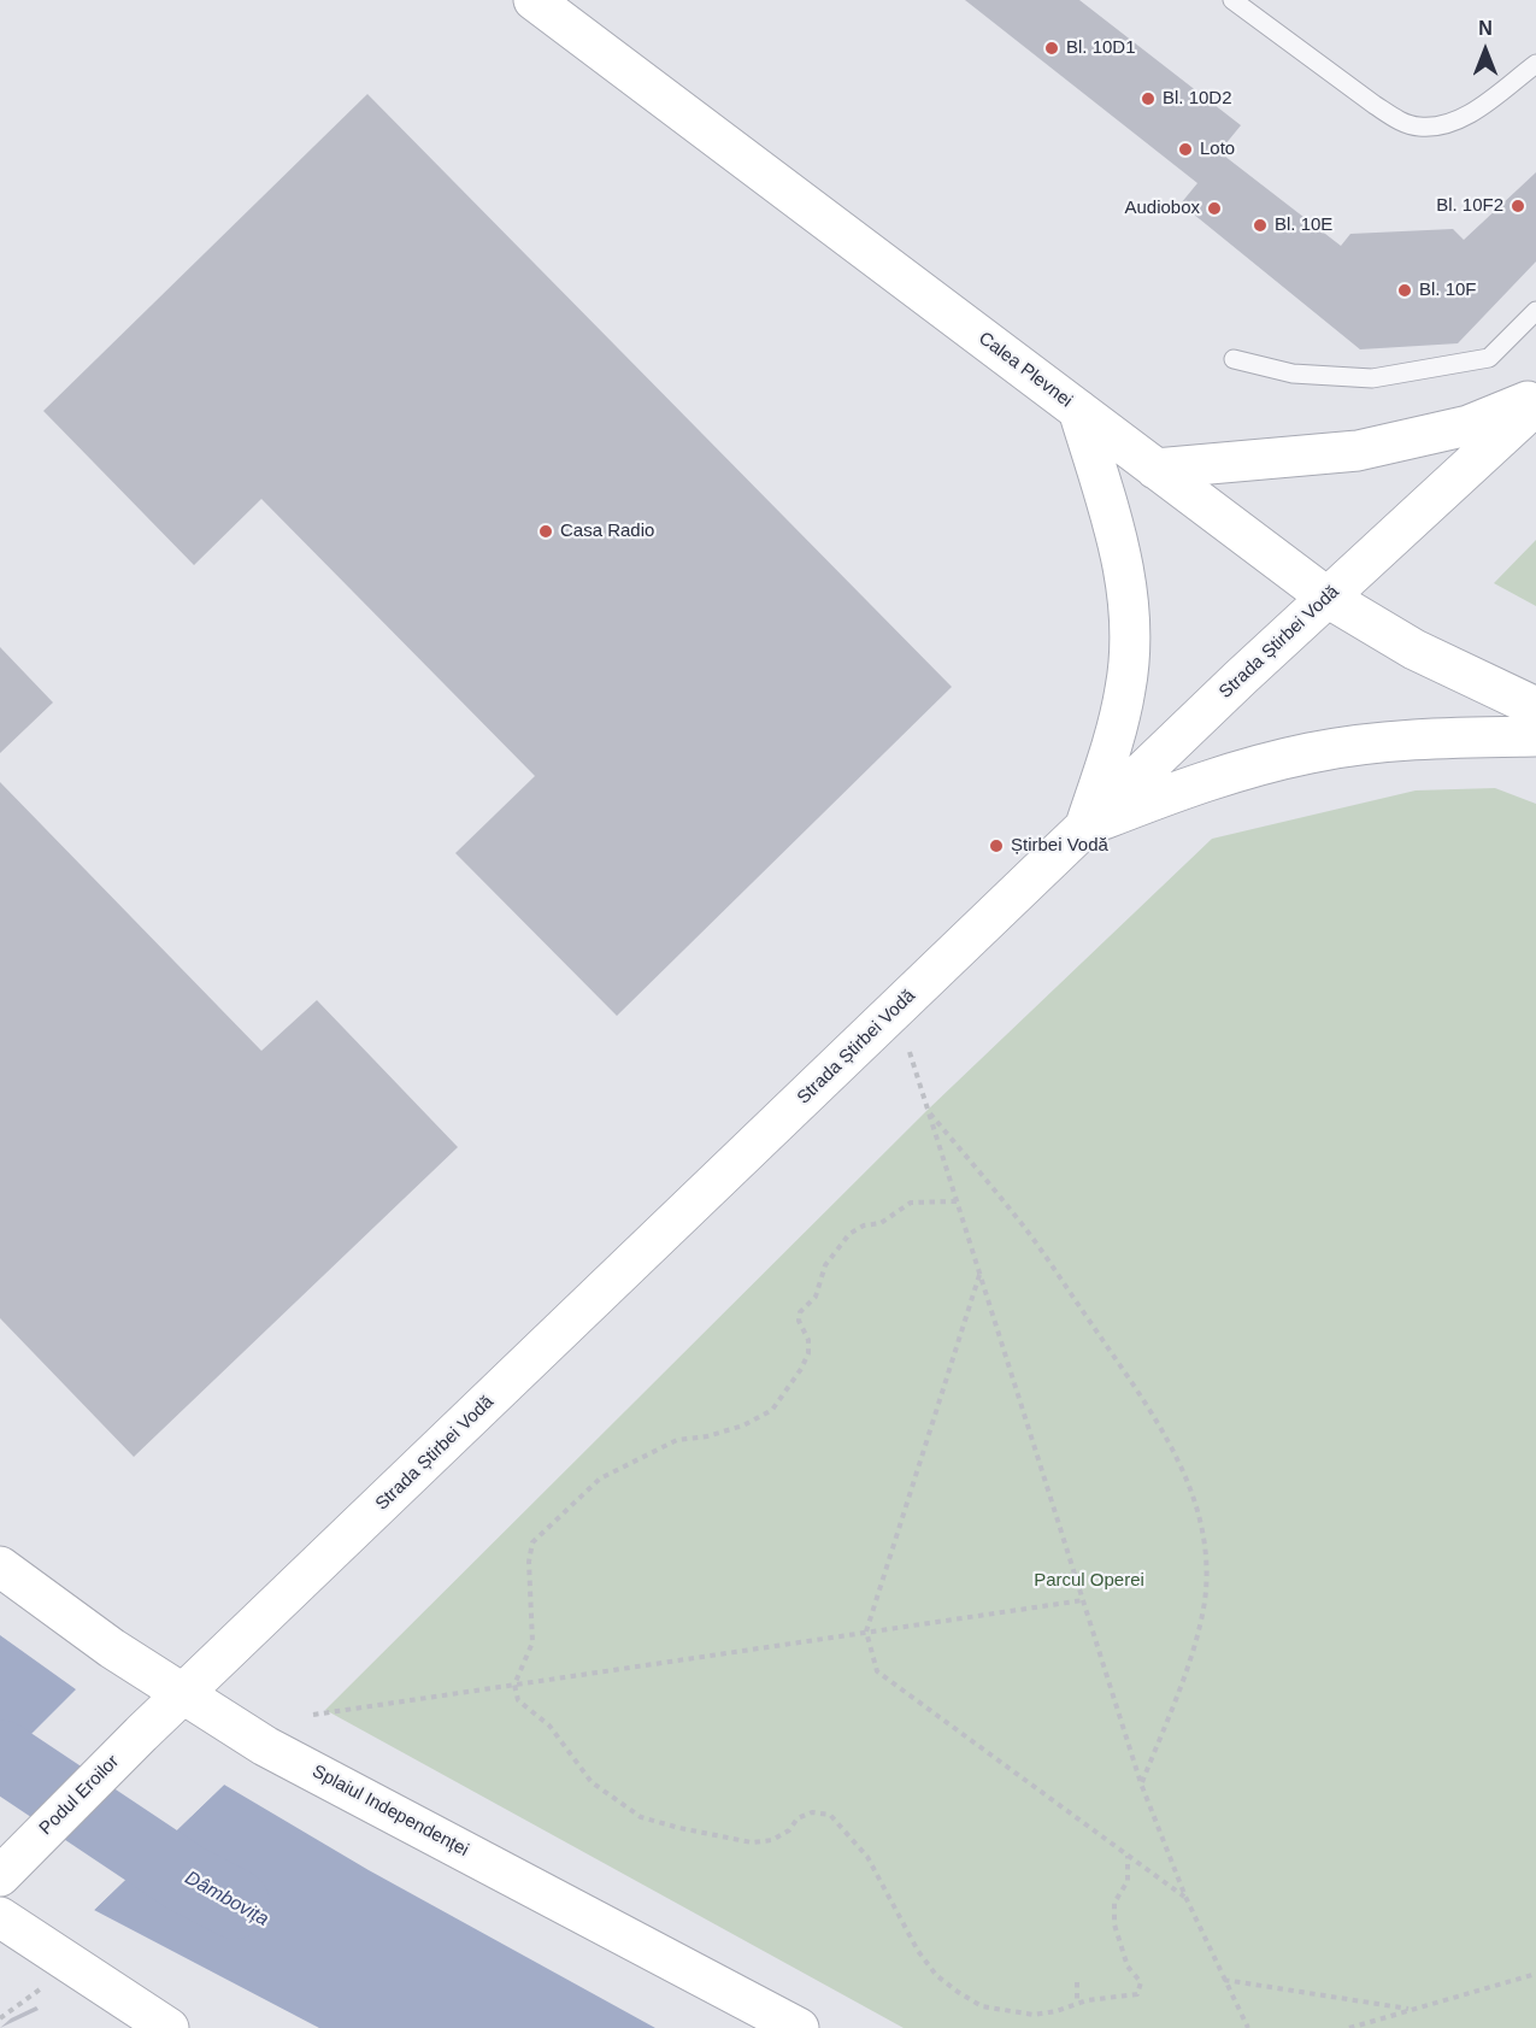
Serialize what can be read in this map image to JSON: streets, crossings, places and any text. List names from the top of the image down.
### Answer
{
  "streets": {
    "main road": [
      "Calea Plevnei",
      "Strada Știrbei Vodă",
      "Podul Eroilor",
      "Splaiul Independenței"
    ]
  },
  "crossings": [
    ["Calea Plevnei", "Strada Știrbei Vodă"],
    ["Strada Știrbei Vodă", "Podul Eroilor"],
    ["Strada Știrbei Vodă", "Splaiul Independenței"]
  ],
  "water": ["Dâmbovița"],
  "parks": ["Parcul Operei"],
  "places": [
    "Bl. 10D1",
    "Bl. 10D2",
    "Loto",
    "Bl. 10F2",
    "Audiobox",
    "Bl. 10E",
    "Bl. 10F",
    "Casa Radio",
    "Știrbei Vodă"
  ],
  "north": "top"
}
